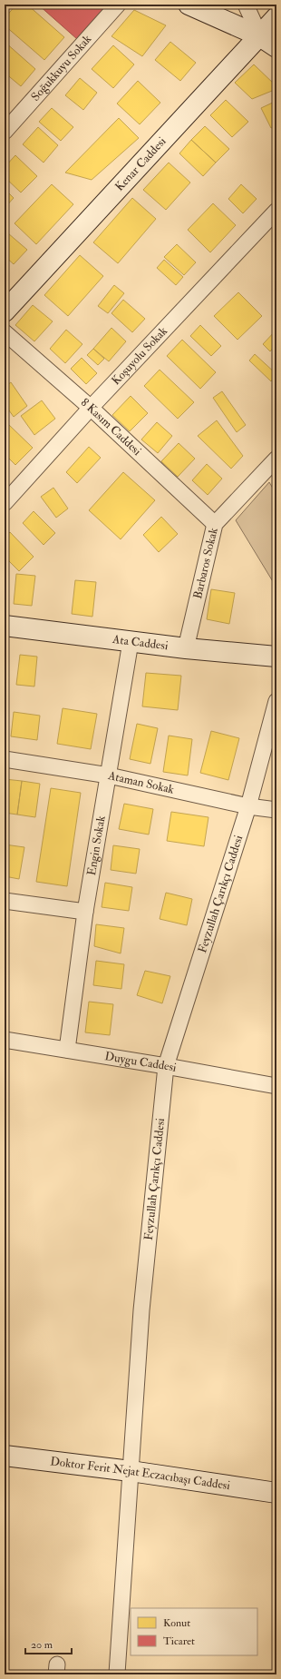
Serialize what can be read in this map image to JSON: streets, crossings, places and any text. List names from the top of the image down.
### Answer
{
  "streets": {
    "main road": ["Kenar Caddesi", "Ata Caddesi", "Doktor Ferit Nejat Eczacıbaşı Caddesi"],
    "street": [
      "Soğukkuyu Sokak",
      "Koşuyolu Sokak",
      "8 Kasım Caddesi",
      "Barbaros Sokak",
      "Ataman Sokak",
      "Engin Sokak",
      "Feyzullah Çarıkçı Caddesi",
      "Duygu Caddesi"
    ]
  },
  "crossings": [
    ["Koşuyolu Sokak", "8 Kasım Caddesi"],
    ["8 Kasım Caddesi", "Barbaros Sokak"],
    ["Barbaros Sokak", "Ata Caddesi"],
    ["Ata Caddesi", "Engin Sokak"],
    ["Ataman Sokak", "Engin Sokak"],
    ["Ataman Sokak", "Feyzullah Çarıkçı Caddesi"],
    ["Engin Sokak", "Duygu Caddesi"],
    ["Feyzullah Çarıkçı Caddesi", "Duygu Caddesi"],
    ["Feyzullah Çarıkçı Caddesi", "Doktor Ferit Nejat Eczacıbaşı Caddesi"]
  ],
  "legend": ["Konut", "Ticaret"],
  "scale_bar": "20 m"
}
